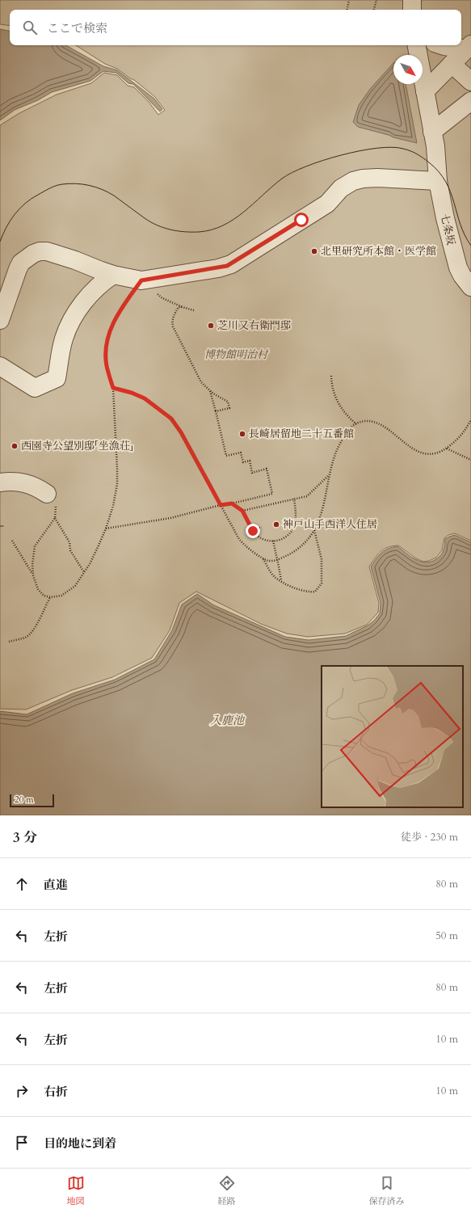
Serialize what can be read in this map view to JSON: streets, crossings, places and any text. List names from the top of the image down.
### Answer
{
  "streets": {
    "lane": ["七条坂"]
  },
  "water": ["入鹿池"],
  "parks": ["博物館明治村"],
  "places": [
    "北里研究所本館・医学館",
    "芝川又右衛門邸",
    "長崎居留地二十五番館",
    "西園寺公望別邸「坐漁荘」",
    "神戸山手西洋人住居"
  ],
  "scale_bar": "20 m",
  "north": "bottom right",
  "page": {
    "search": "ここで検索",
    "scale": "20 m",
    "heading": ["3 分", "徒歩 · 230 m"],
    "list": [
      ["直進", "80 m"],
      ["左折", "50 m"],
      ["左折", "80 m"],
      ["左折", "10 m"],
      ["右折", "10 m"],
      "目的地に到着"
    ],
    "nav": ["地図", "経路", "保存済み"]
  }
}
